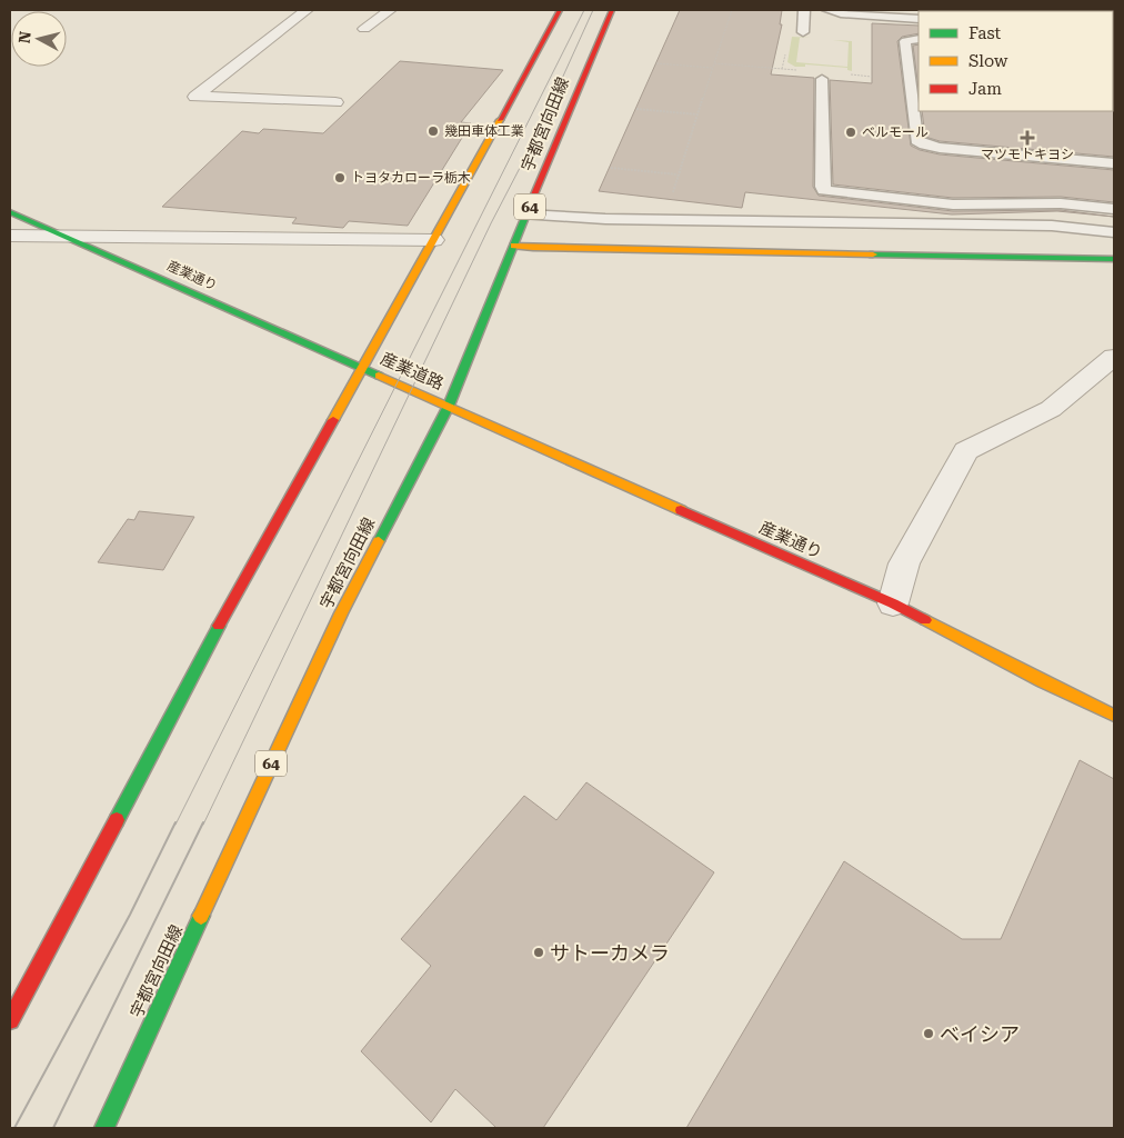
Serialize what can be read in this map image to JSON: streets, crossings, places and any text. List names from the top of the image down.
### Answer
{
  "streets": {
    "main road": [
      "宇都宮向田線",
      "64",
      "産業通り",
      "産業道路"
    ]
  },
  "crossings": [
    ["宇都宮向田線", "産業通り"],
    ["宇都宮向田線", "産業道路"],
    ["産業通り", "産業道路"]
  ],
  "places": {
    "other": [
      "幾田車体工業",
      "ベルモール",
      "トヨタカローラ栃木",
      "サトーカメラ",
      "ベイシア"
    ],
    "health": ["マツモトキヨシ"]
  },
  "legend": ["Fast", "Slow", "Jam"],
  "north": "left"
}
